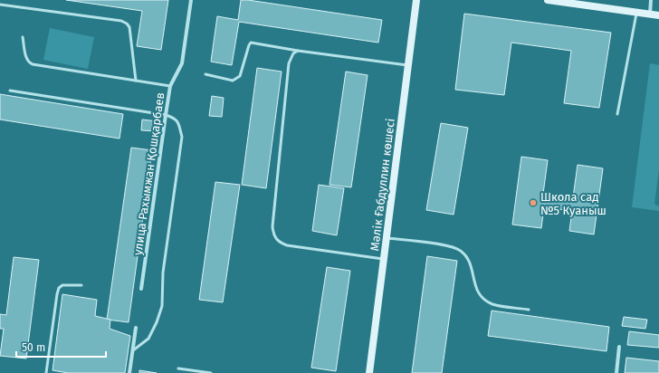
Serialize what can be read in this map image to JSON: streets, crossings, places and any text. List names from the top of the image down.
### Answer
{
  "streets": {
    "street": ["улица Рахымжан Қошқарбаев", "Мәлік Ғабдуллин көшесі"]
  },
  "places": ["Школа сад №5 Куаныш"],
  "scale_bar": "50 m"
}
